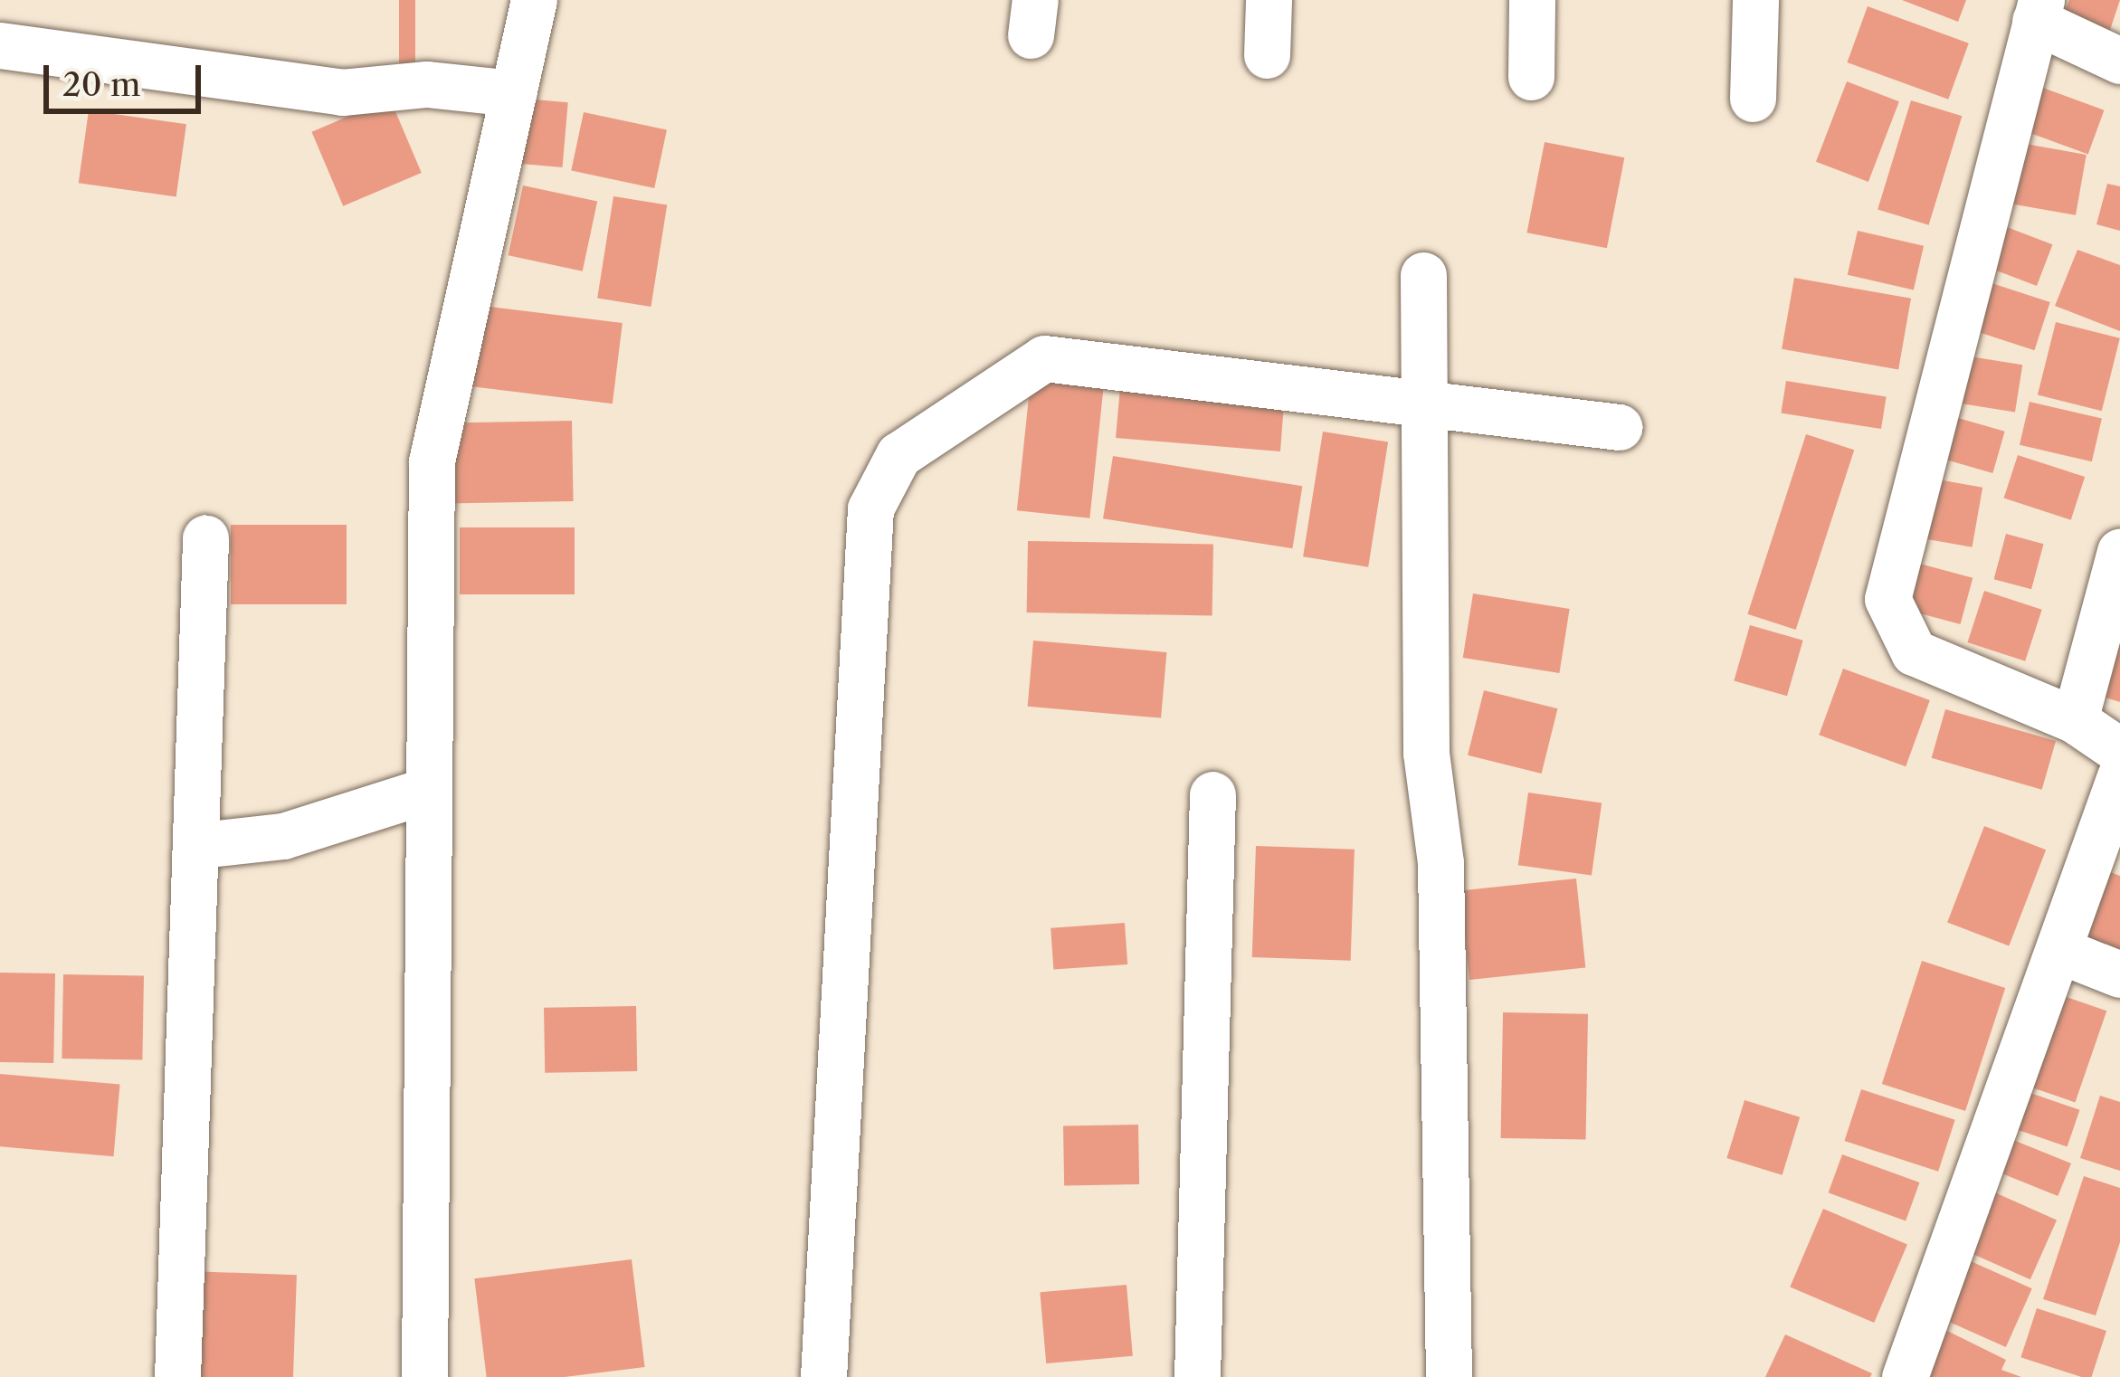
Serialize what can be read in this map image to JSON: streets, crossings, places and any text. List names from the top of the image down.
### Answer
{
  "scale_bar": "20 m"
}
